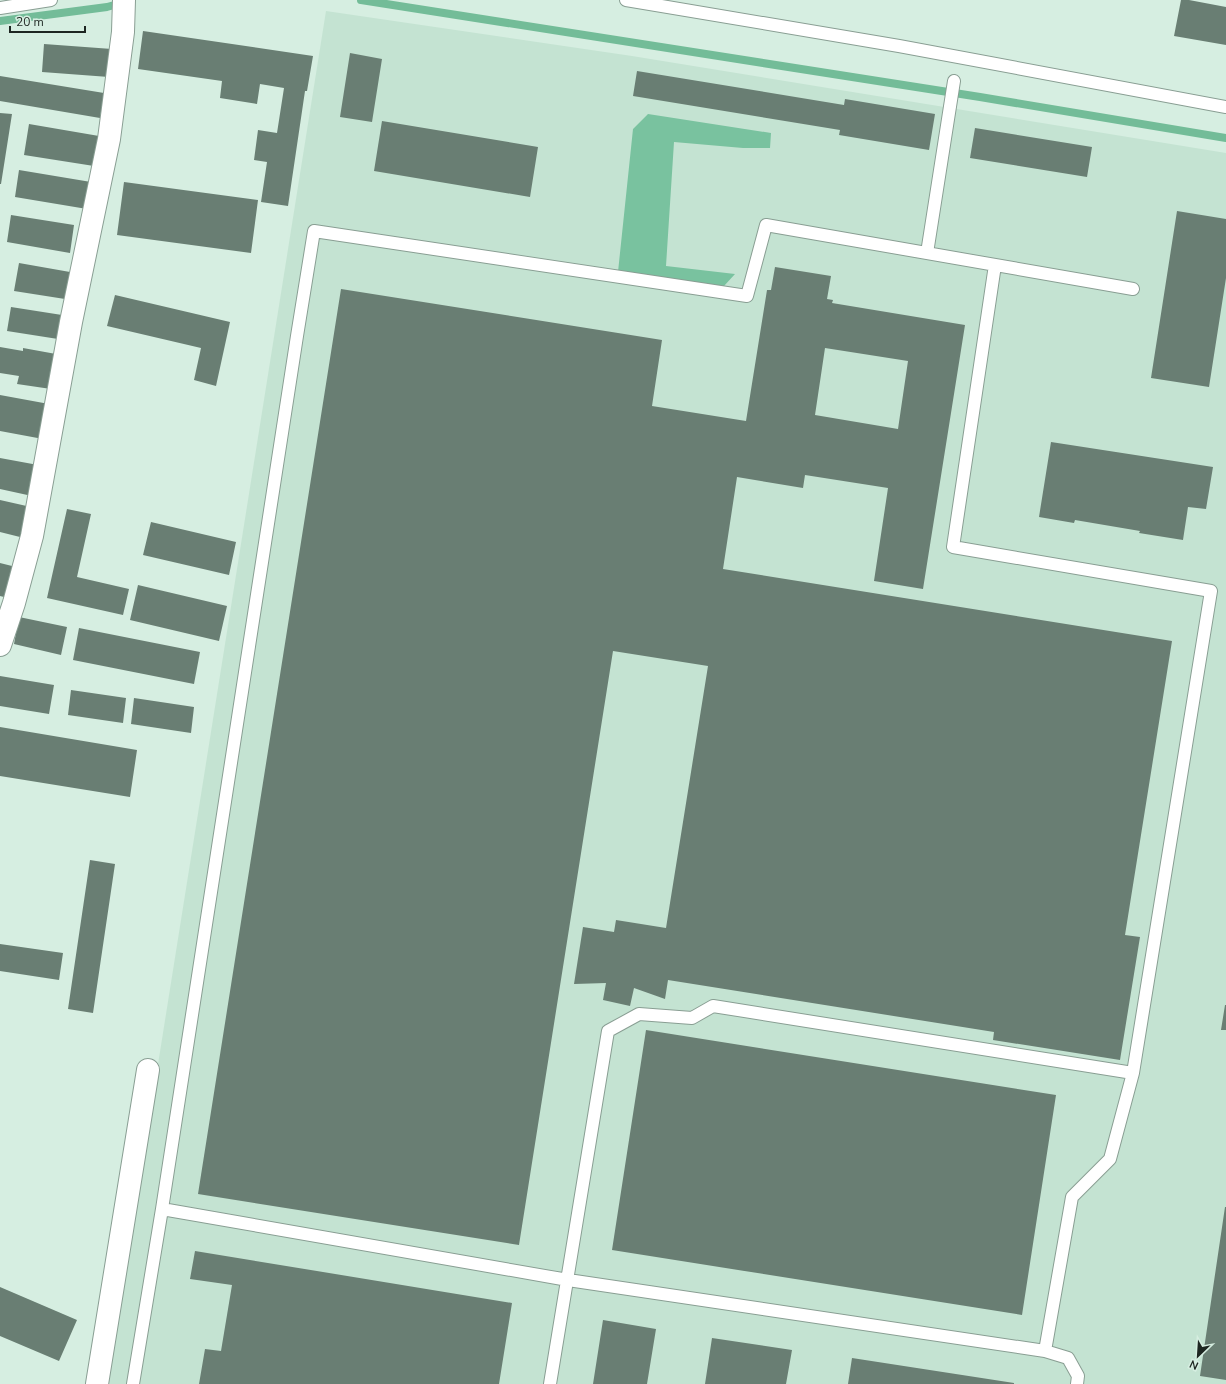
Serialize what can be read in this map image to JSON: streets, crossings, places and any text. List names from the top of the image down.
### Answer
{
  "scale_bar": "20 m",
  "north": "bottom left"
}
